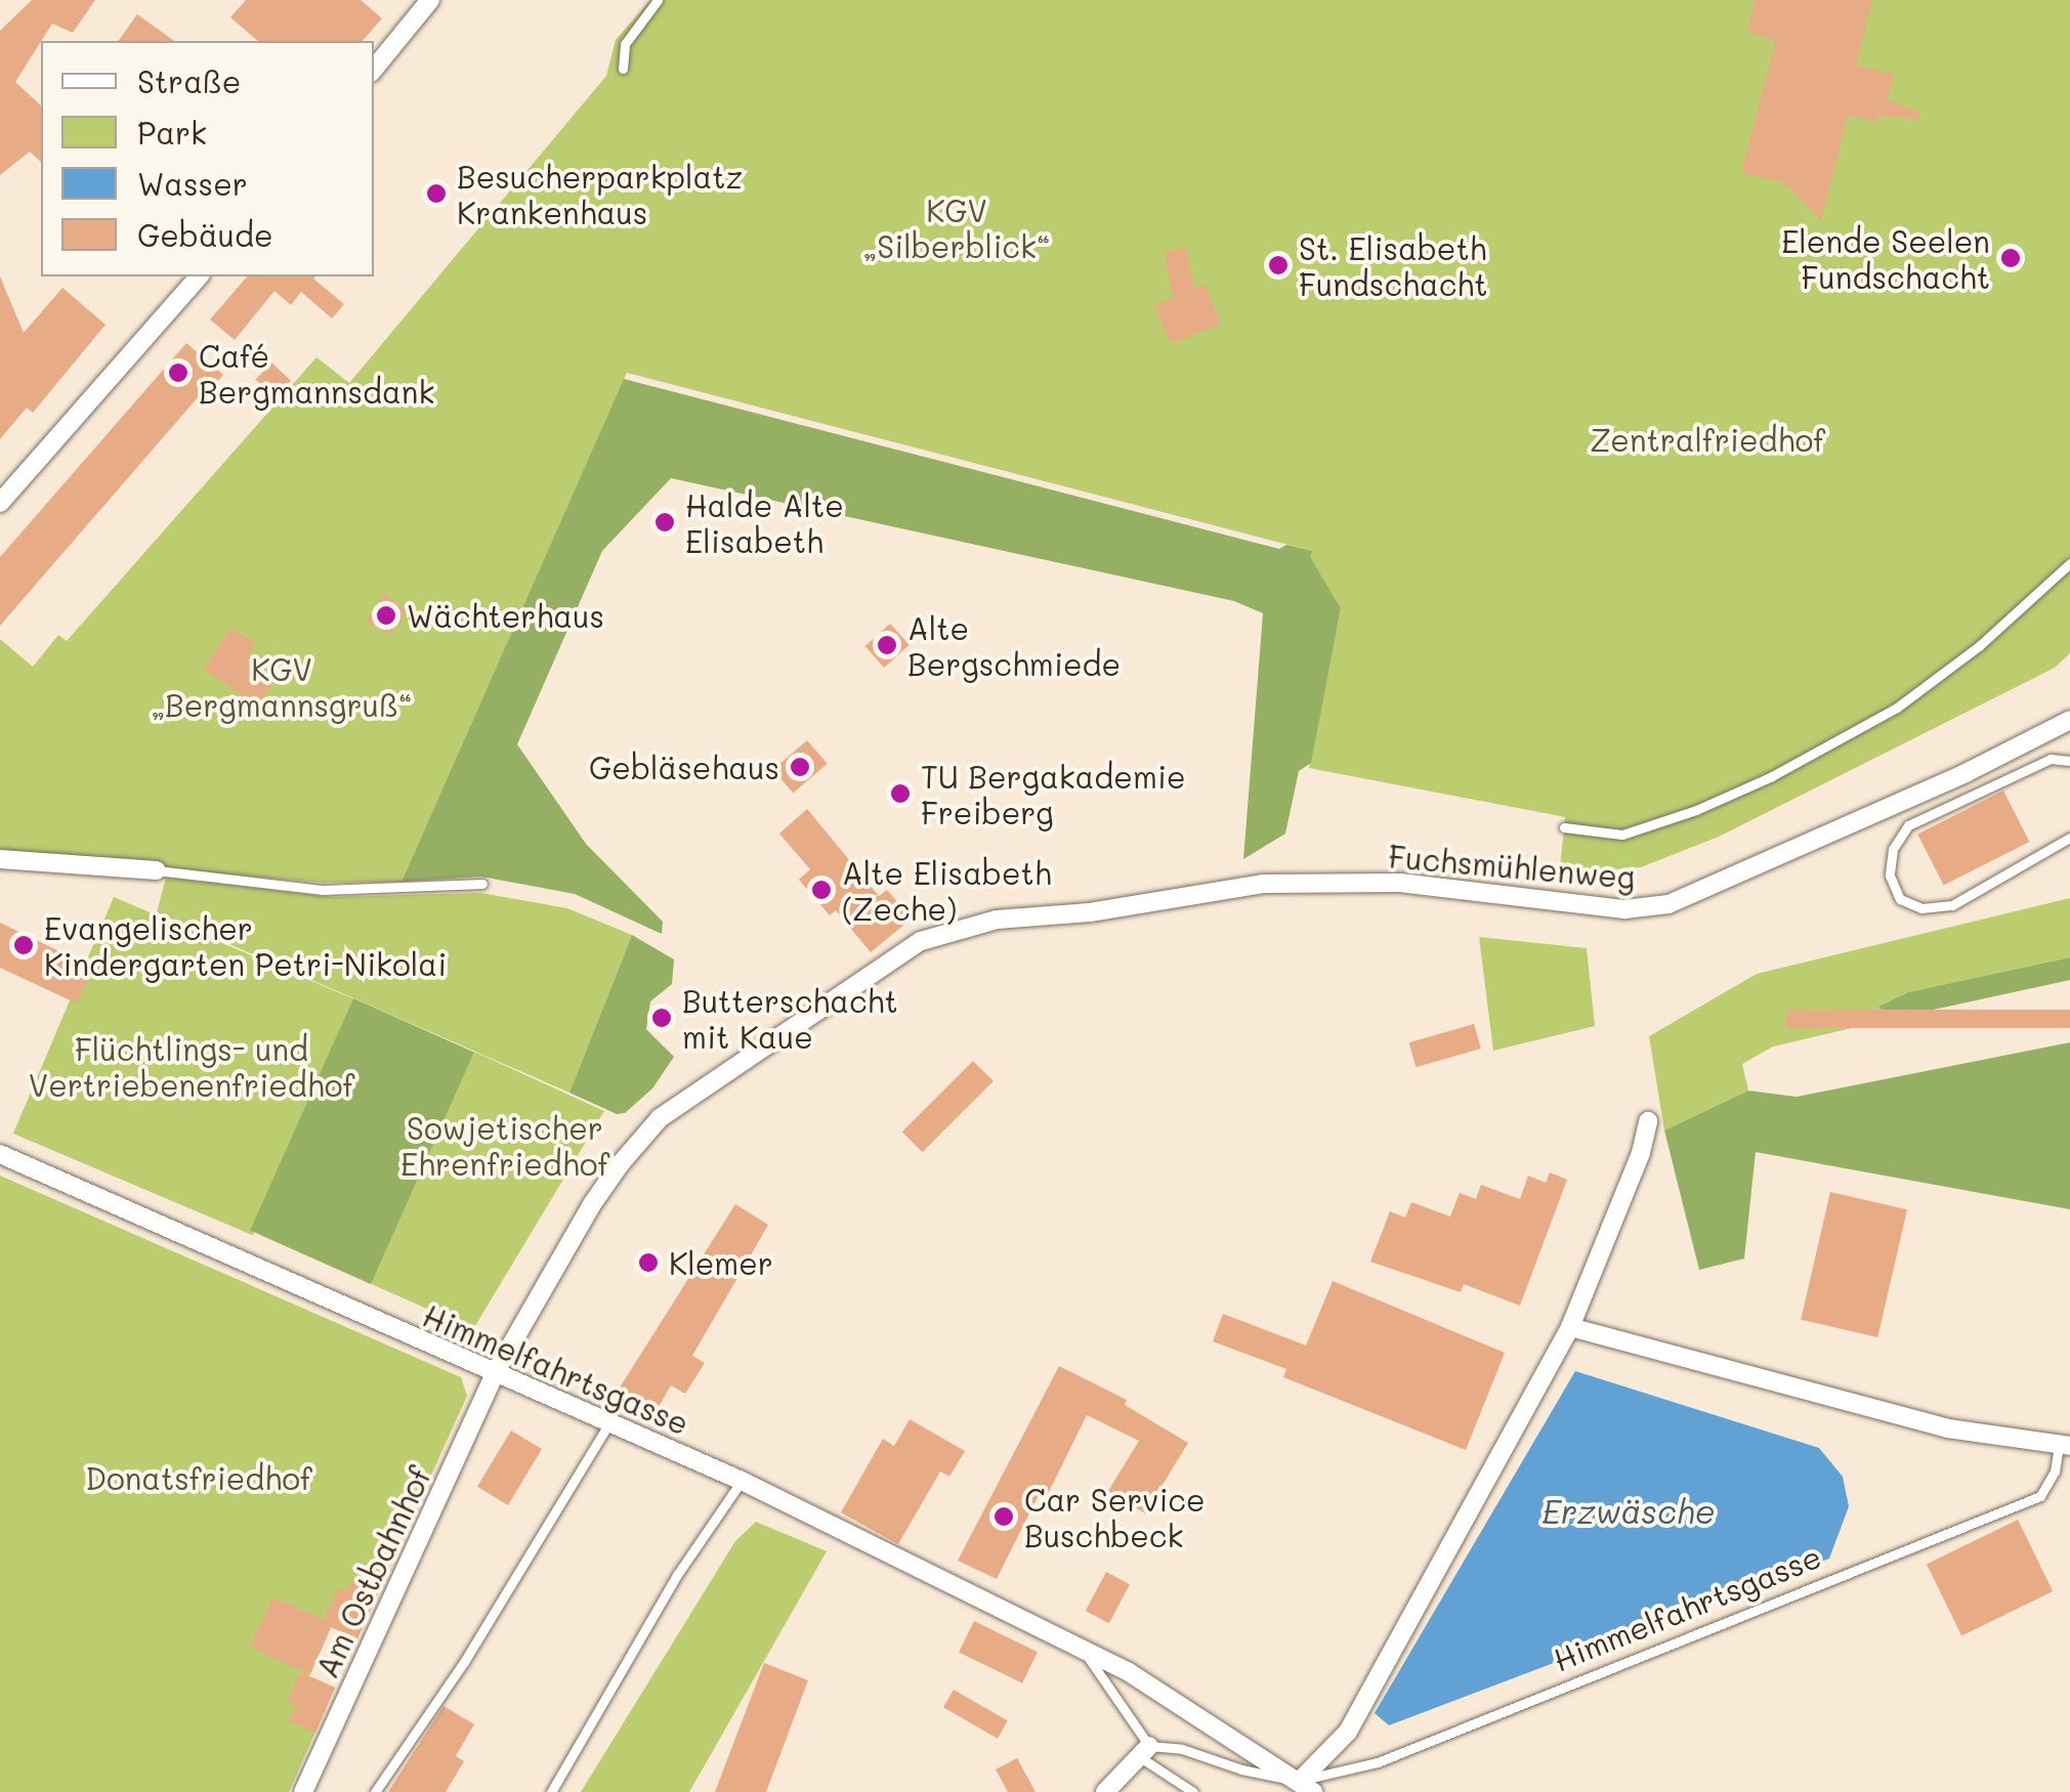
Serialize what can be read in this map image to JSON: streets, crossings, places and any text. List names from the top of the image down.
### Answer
{
  "streets": {
    "street": ["Fuchsmühlenweg", "Himmelfahrtsgasse", "Am Ostbahnhof"]
  },
  "crossings": [
    ["Fuchsmühlenweg", "Himmelfahrtsgasse"],
    ["Fuchsmühlenweg", "Am Ostbahnhof"],
    ["Himmelfahrtsgasse", "Am Ostbahnhof"]
  ],
  "water": ["Erzwäsche"],
  "parks": [
    "KGV „Silberblick“",
    "Zentralfriedhof",
    "KGV „Bergmannsgruß“",
    "Flüchtlings- und Vertriebenenfriedhof",
    "Sowjetischer Ehrenfriedhof",
    "Donatsfriedhof"
  ],
  "places": [
    "Besucherparkplatz Krankenhaus",
    "Elende Seelen Fundschacht",
    "St. Elisabeth Fundschacht",
    "Café Bergmannsdank",
    "Halde Alte Elisabeth",
    "Wächterhaus",
    "Alte Bergschmiede",
    "Gebläsehaus",
    "TU Bergakademie Freiberg",
    "Alte Elisabeth (Zeche)",
    "Evangelischer Kindergarten Petri-Nikolai",
    "Butterschacht mit Kaue",
    "Klemer",
    "Car Service Buschbeck"
  ],
  "legend": [
    "Straße",
    "Park",
    "Wasser",
    "Gebäude"
  ]
}
